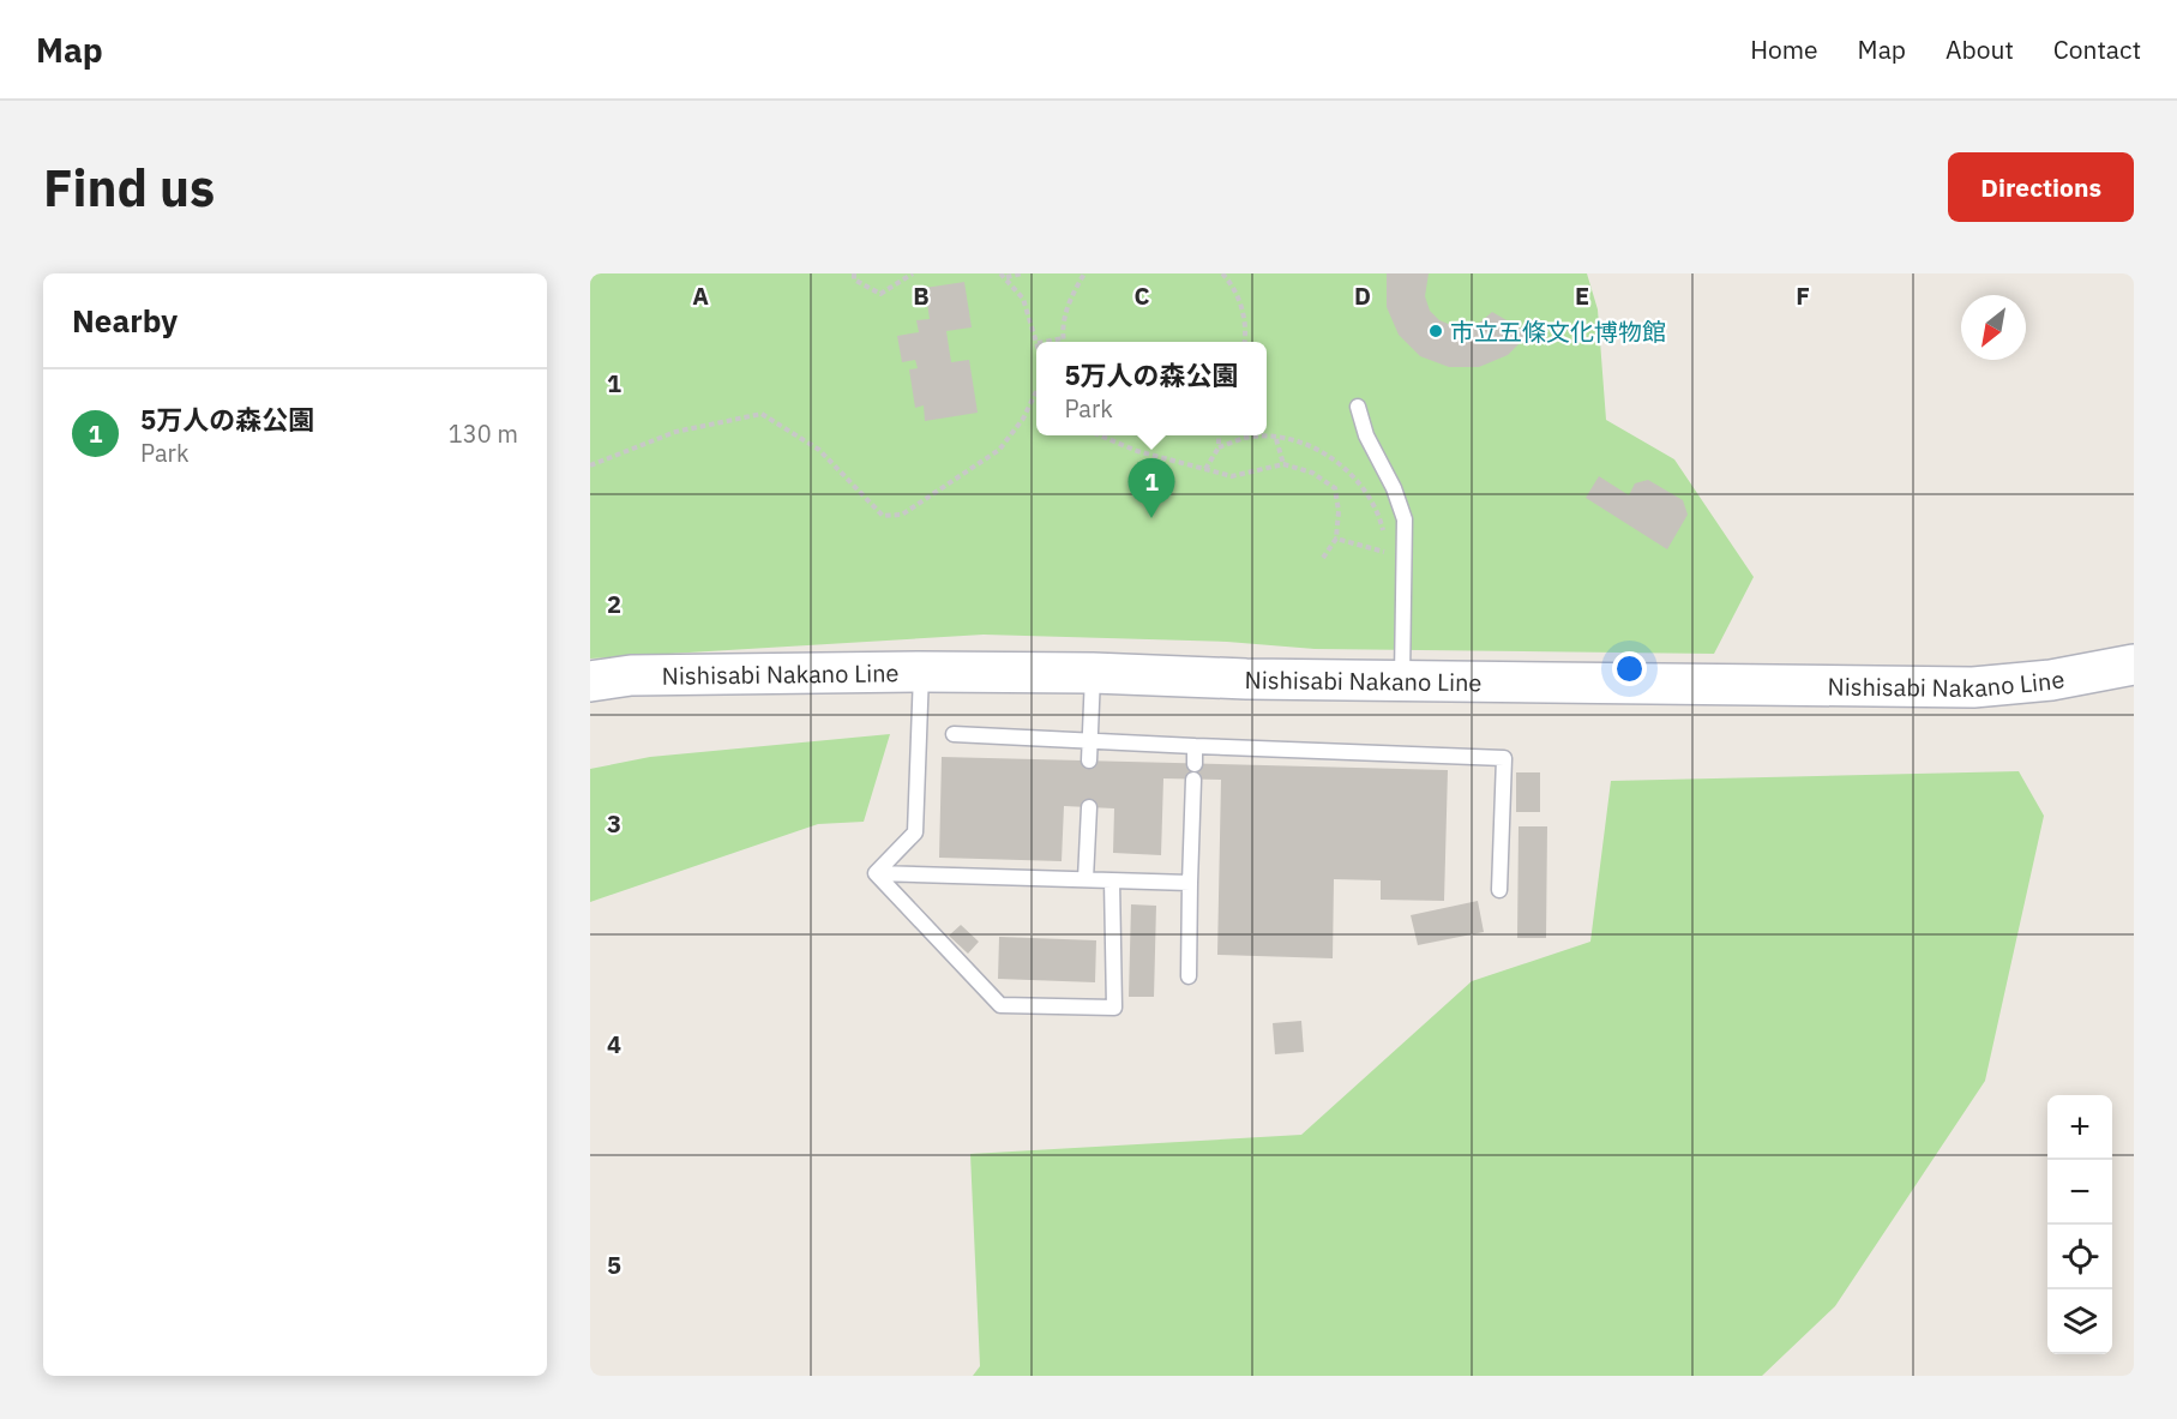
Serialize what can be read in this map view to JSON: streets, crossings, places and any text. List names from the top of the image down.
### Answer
{
  "streets": {
    "main road": ["Nishisabi Nakano Line"]
  },
  "places": ["市立五條文化博物館"],
  "north": "bottom left",
  "page": {
    "header": "Map",
    "nav": [
      "Home",
      "Map",
      "About",
      "Contact"
    ],
    "buttons": "Directions",
    "title": "Find us",
    "heading": "Nearby",
    "popup": ["5万人の森公園", "Park"],
    "list": [
      {
        "mark": "1",
        "name": "5万人の森公園",
        "note": "Park",
        "value": "130 m"
      }
    ],
    "pins": "1",
    "map_buttons": ["+", "−"]
  },
  "grid": {
    "columns": [
      "A",
      "B",
      "C",
      "D",
      "E",
      "F"
    ],
    "rows": [
      "1",
      "2",
      "3",
      "4",
      "5"
    ]
  }
}
